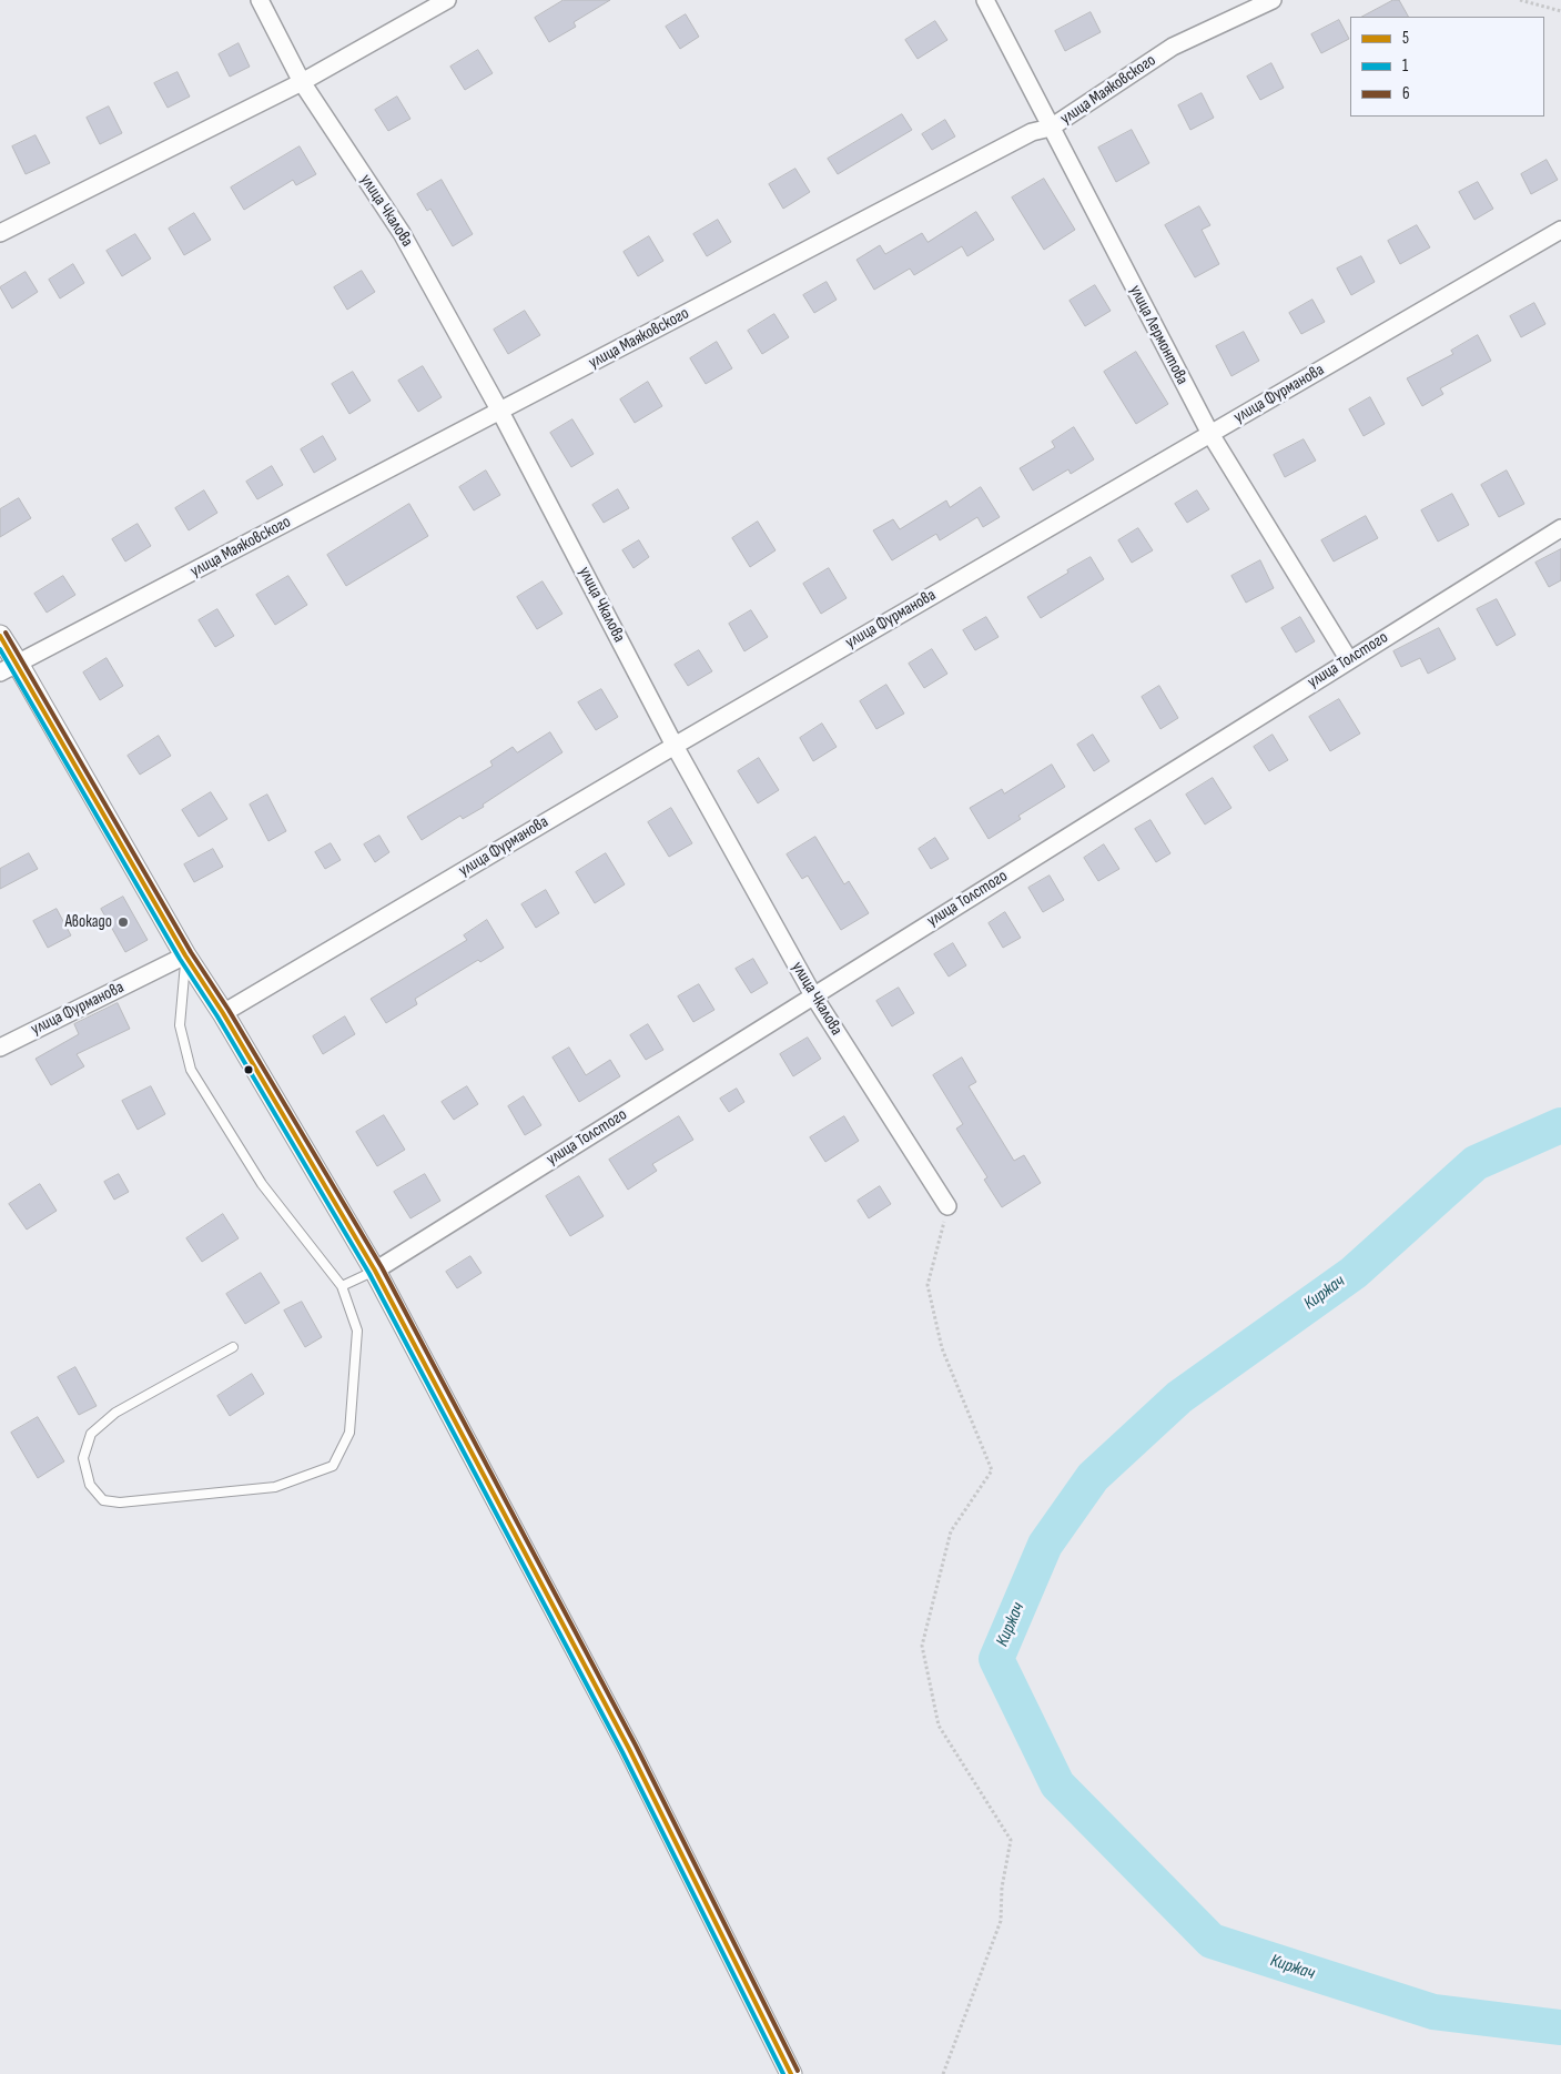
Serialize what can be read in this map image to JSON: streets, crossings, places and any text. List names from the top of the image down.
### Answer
{
  "streets": {
    "street": [
      "улица Маяковского",
      "улица Чкалова",
      "улица Лермонтова",
      "улица Фурманова",
      "улица Толстого"
    ]
  },
  "crossings": [
    ["улица Маяковского", "улица Чкалова"],
    ["улица Маяковского", "улица Лермонтова"],
    ["улица Чкалова", "улица Фурманова"],
    ["улица Чкалова", "улица Толстого"],
    ["улица Лермонтова", "улица Фурманова"],
    ["улица Лермонтова", "улица Толстого"]
  ],
  "water": ["Киржач"],
  "places": ["Авокадо"],
  "lines": ["transit line 6", "transit line 5", "transit line 1"],
  "legend": ["5", "1", "6"]
}
